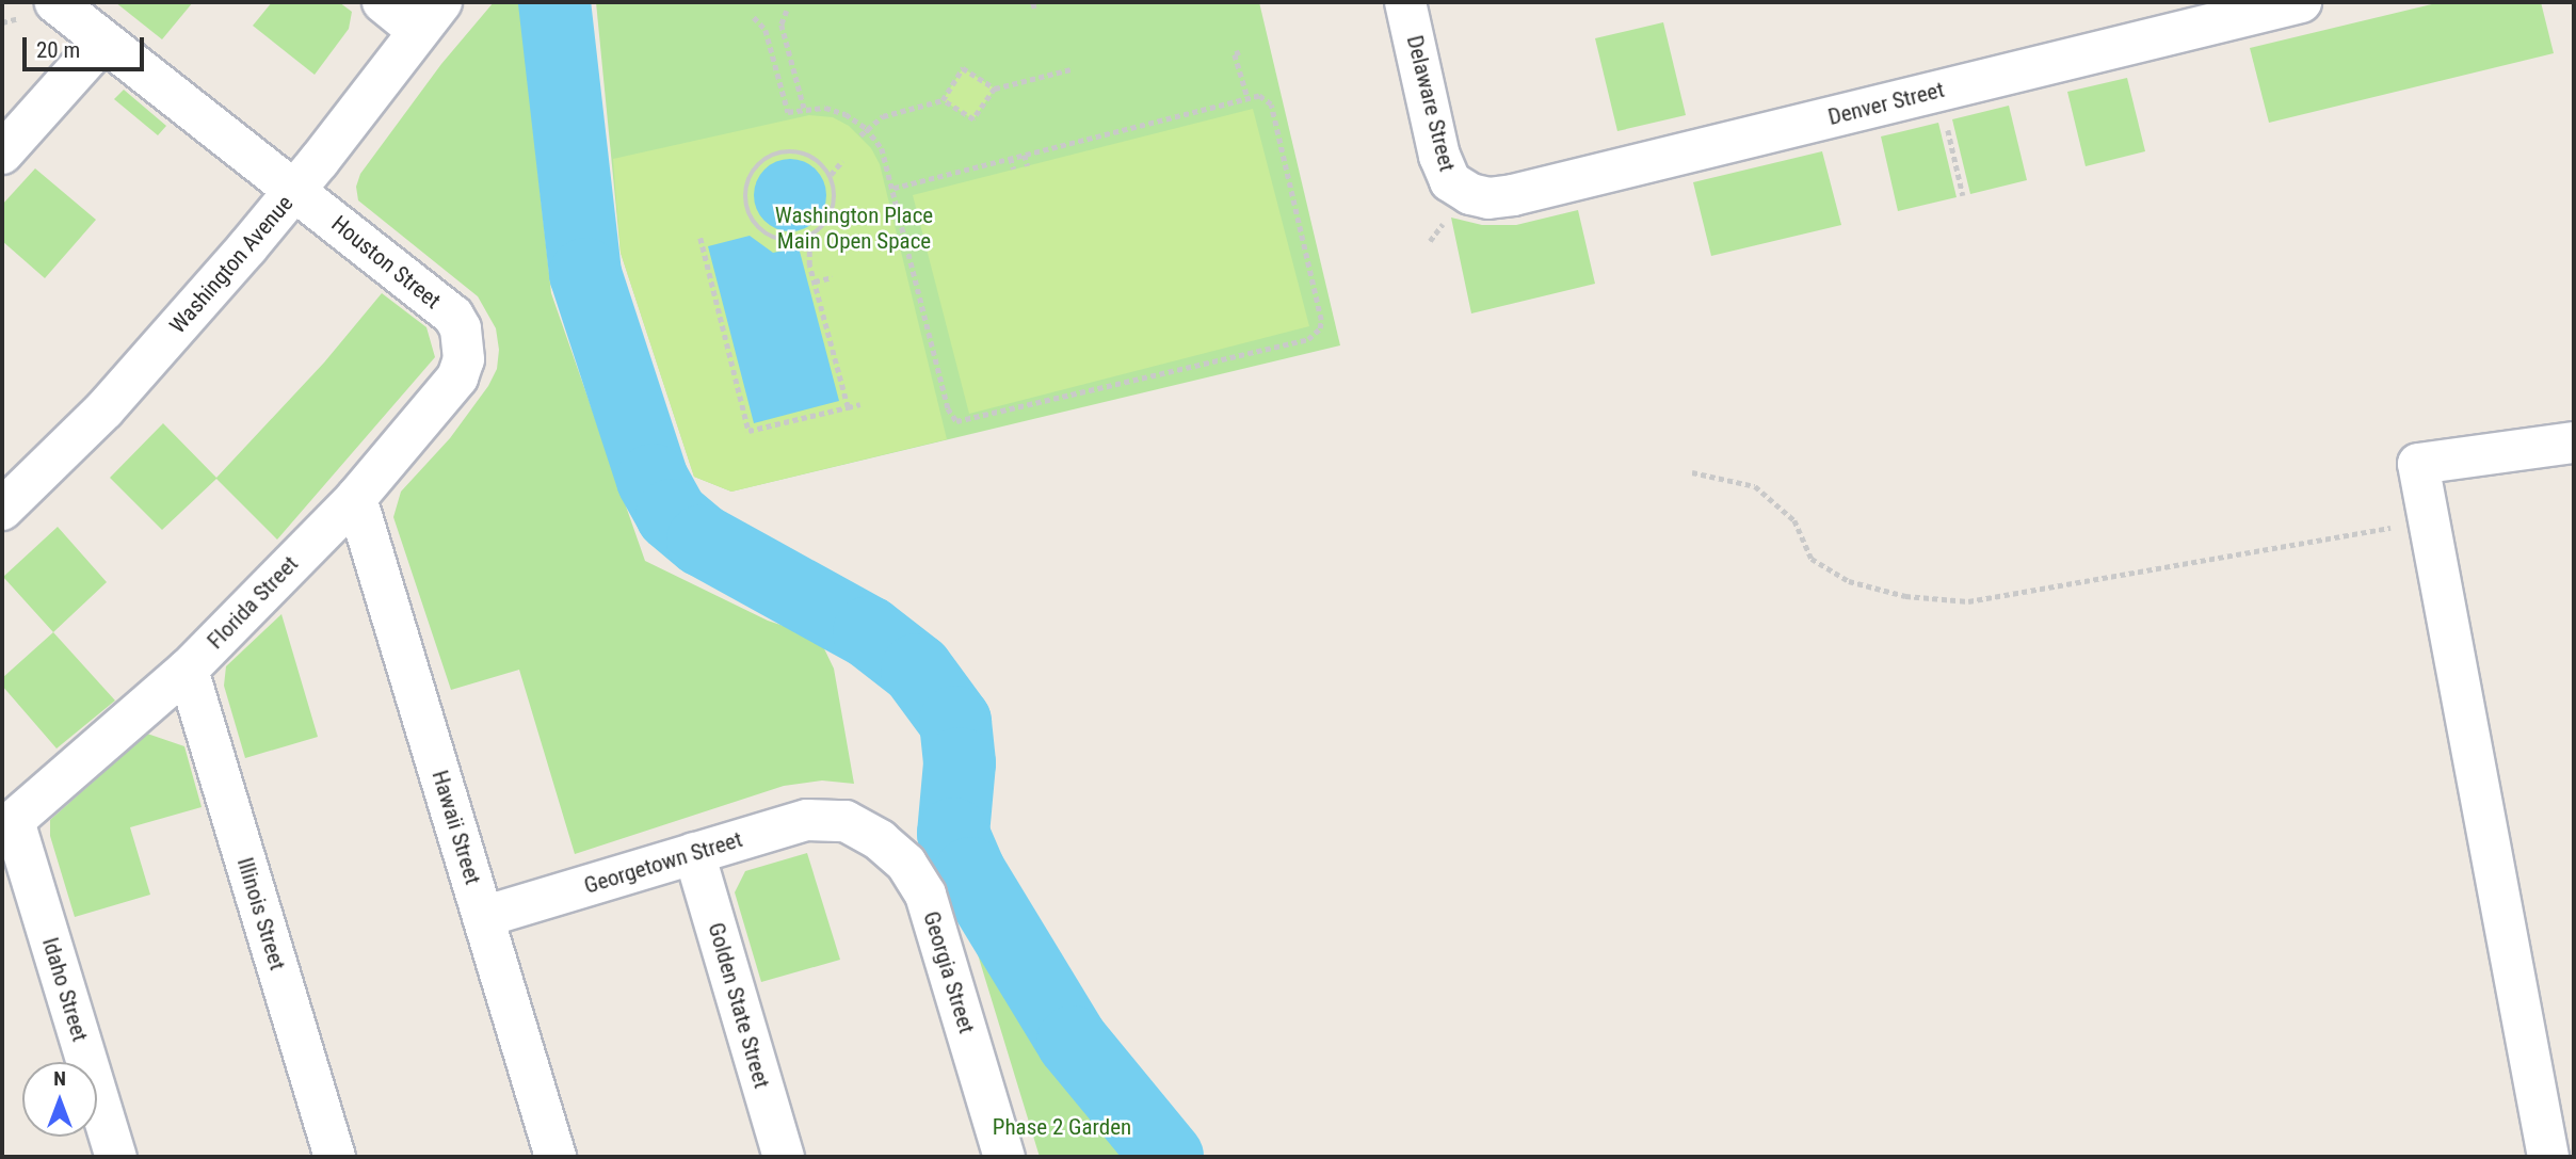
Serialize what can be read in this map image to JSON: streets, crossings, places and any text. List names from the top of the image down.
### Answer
{
  "streets": {
    "street": [
      "Delaware Street",
      "Denver Street",
      "Houston Street",
      "Washington Avenue",
      "Florida Street",
      "Hawaii Street",
      "Georgetown Street",
      "Illinois Street",
      "Georgia Street",
      "Idaho Street",
      "Golden State Street"
    ]
  },
  "crossings": [
    ["Delaware Street", "Denver Street"],
    ["Houston Street", "Washington Avenue"],
    ["Houston Street", "Florida Street"],
    ["Florida Street", "Hawaii Street"],
    ["Florida Street", "Illinois Street"],
    ["Florida Street", "Idaho Street"],
    ["Hawaii Street", "Georgetown Street"],
    ["Georgetown Street", "Georgia Street"],
    ["Georgetown Street", "Golden State Street"]
  ],
  "parks": ["Washington Place Main Open Space", "Phase 2 Garden"],
  "scale_bar": "20 m",
  "north": "top"
}
